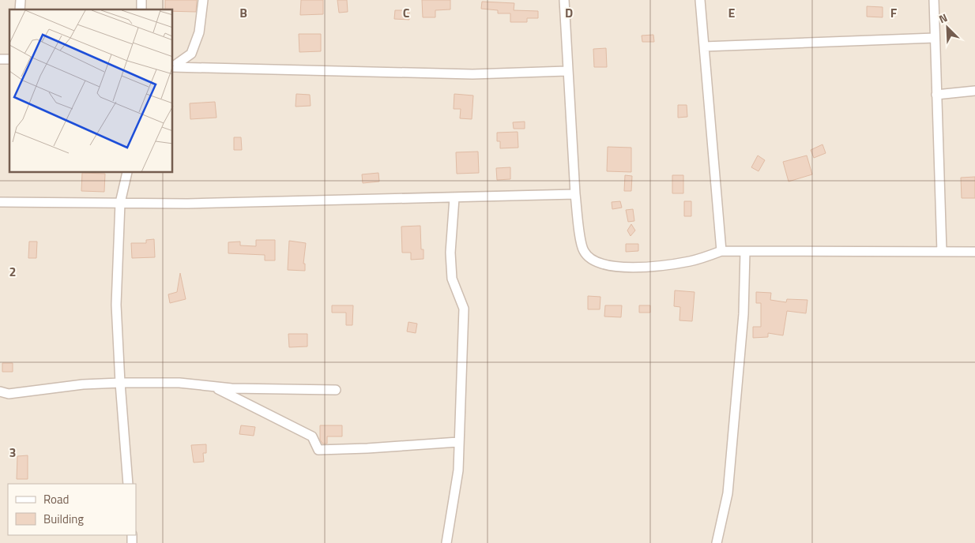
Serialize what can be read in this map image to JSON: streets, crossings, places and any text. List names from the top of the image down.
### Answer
{
  "legend": ["Road", "Building"],
  "north": "top left",
  "grid": {
    "columns": [
      "B",
      "C",
      "D",
      "E",
      "F"
    ],
    "rows": ["2", "3"]
  }
}
